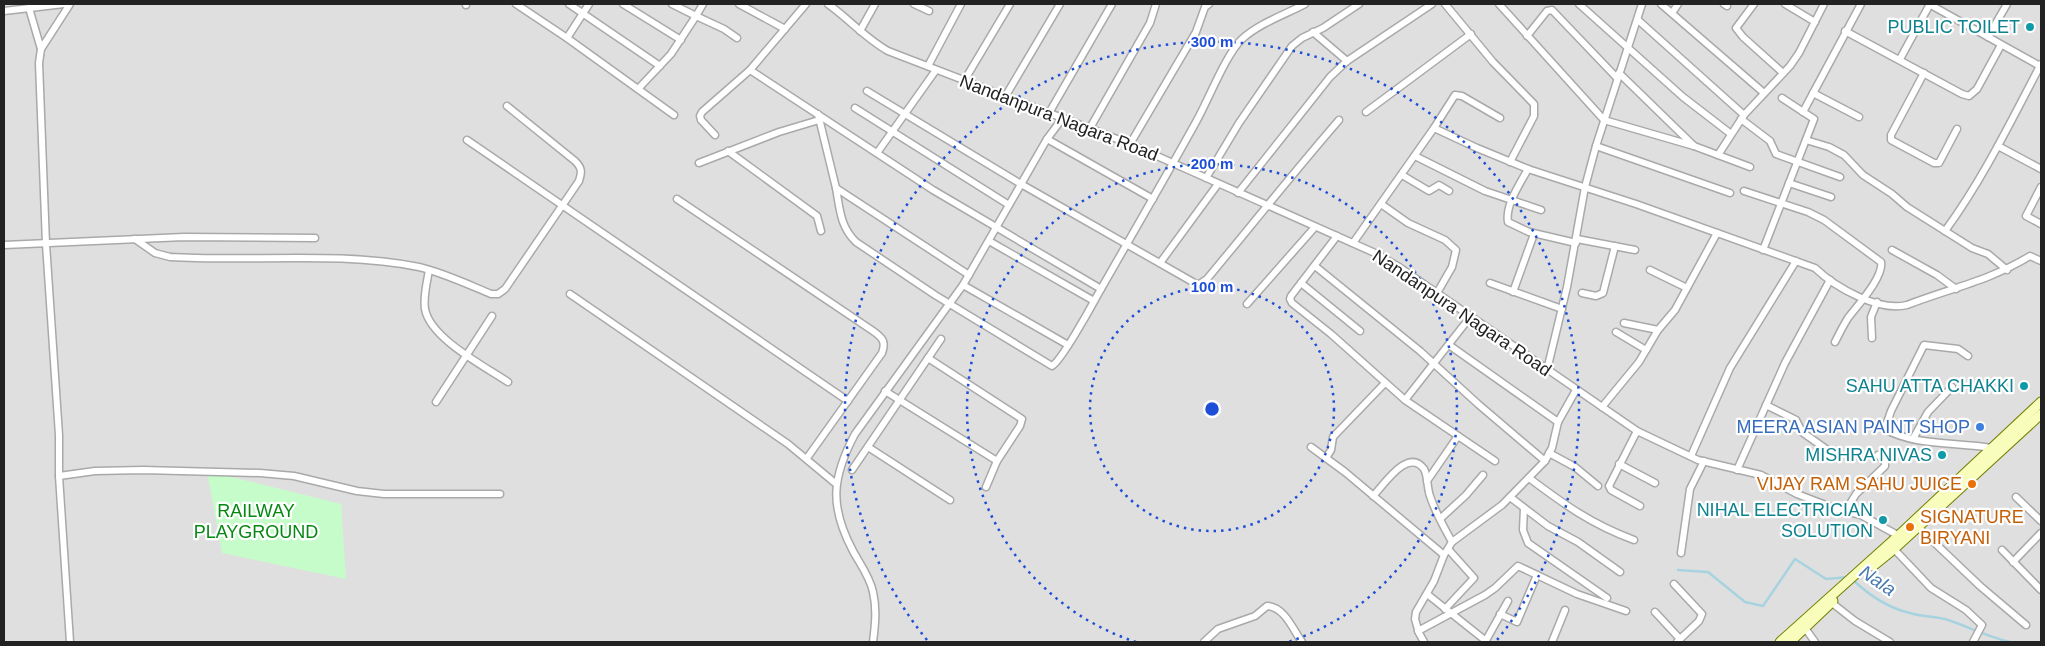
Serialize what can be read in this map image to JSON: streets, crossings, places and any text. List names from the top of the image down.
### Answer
{
  "streets": {
    "street": ["Nandanpura Nagara Road"]
  },
  "water": ["Nala"],
  "parks": ["RAILWAY PLAYGROUND"],
  "places": [
    "PUBLIC TOILET",
    "SAHU ATTA CHAKKI",
    "MEERA ASIAN PAINT SHOP",
    "MISHRA NIVAS",
    "VIJAY RAM SAHU JUICE",
    "NIHAL ELECTRICIAN SOLUTION",
    "SIGNATURE BIRYANI"
  ],
  "rings": ["300 m", "200 m", "100 m"]
}
